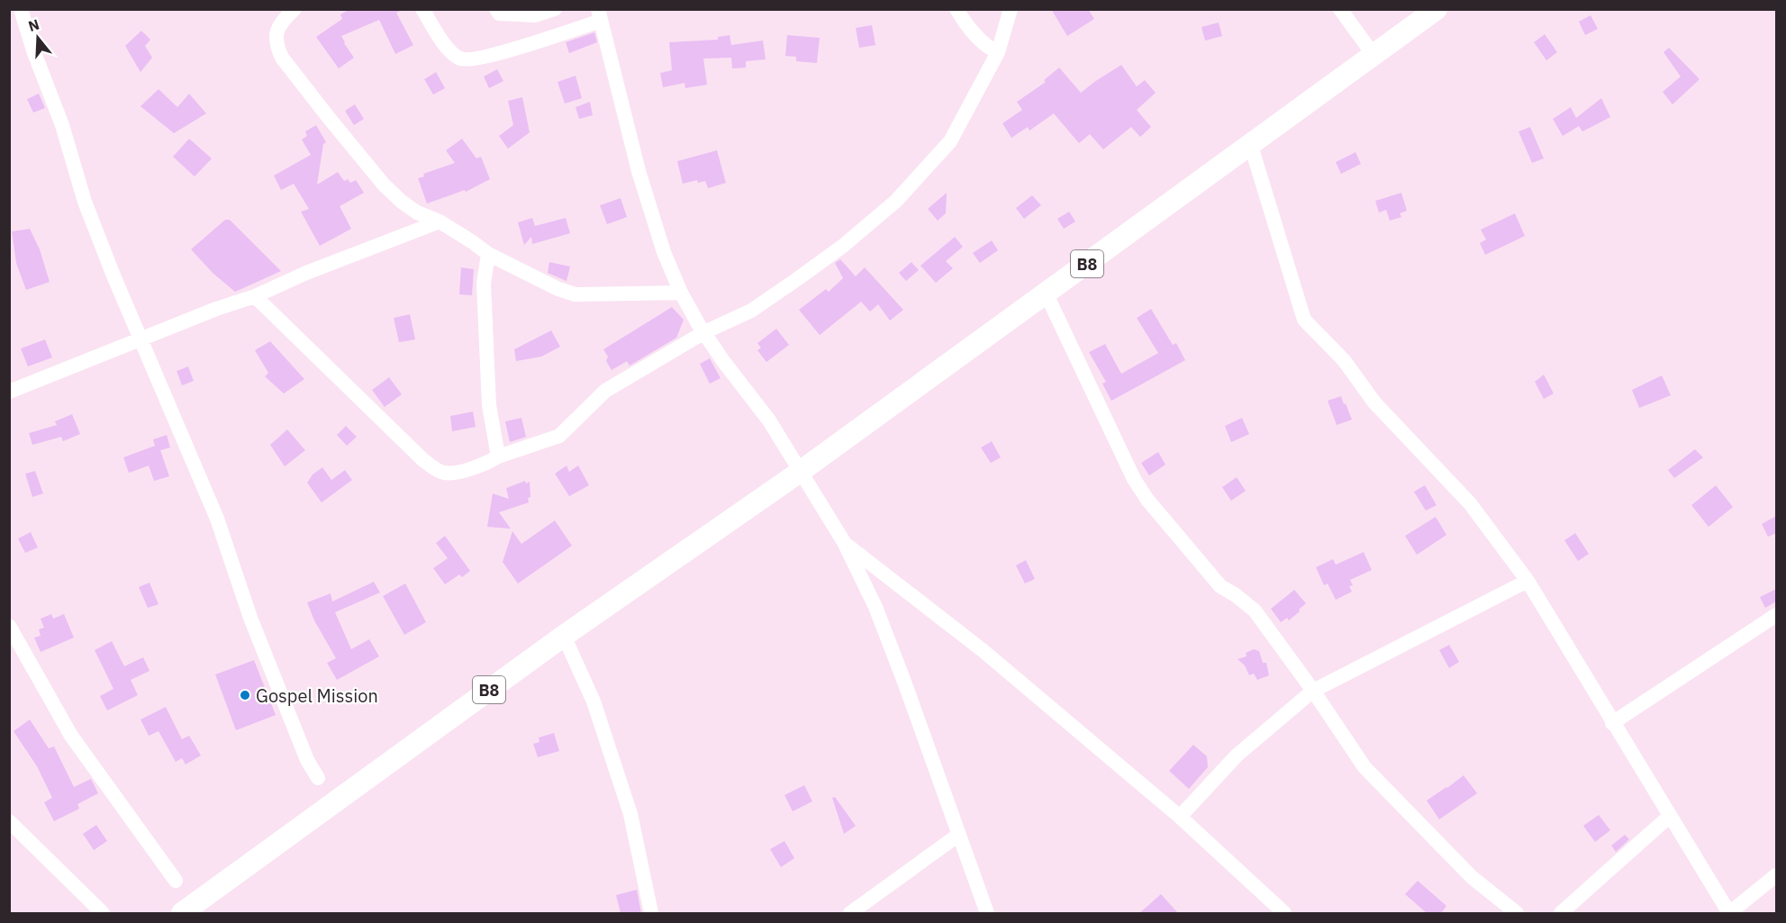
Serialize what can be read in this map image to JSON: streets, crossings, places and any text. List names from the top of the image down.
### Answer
{
  "streets": {
    "highway": ["B8"]
  },
  "places": ["Gospel Mission"],
  "north": "top"
}
